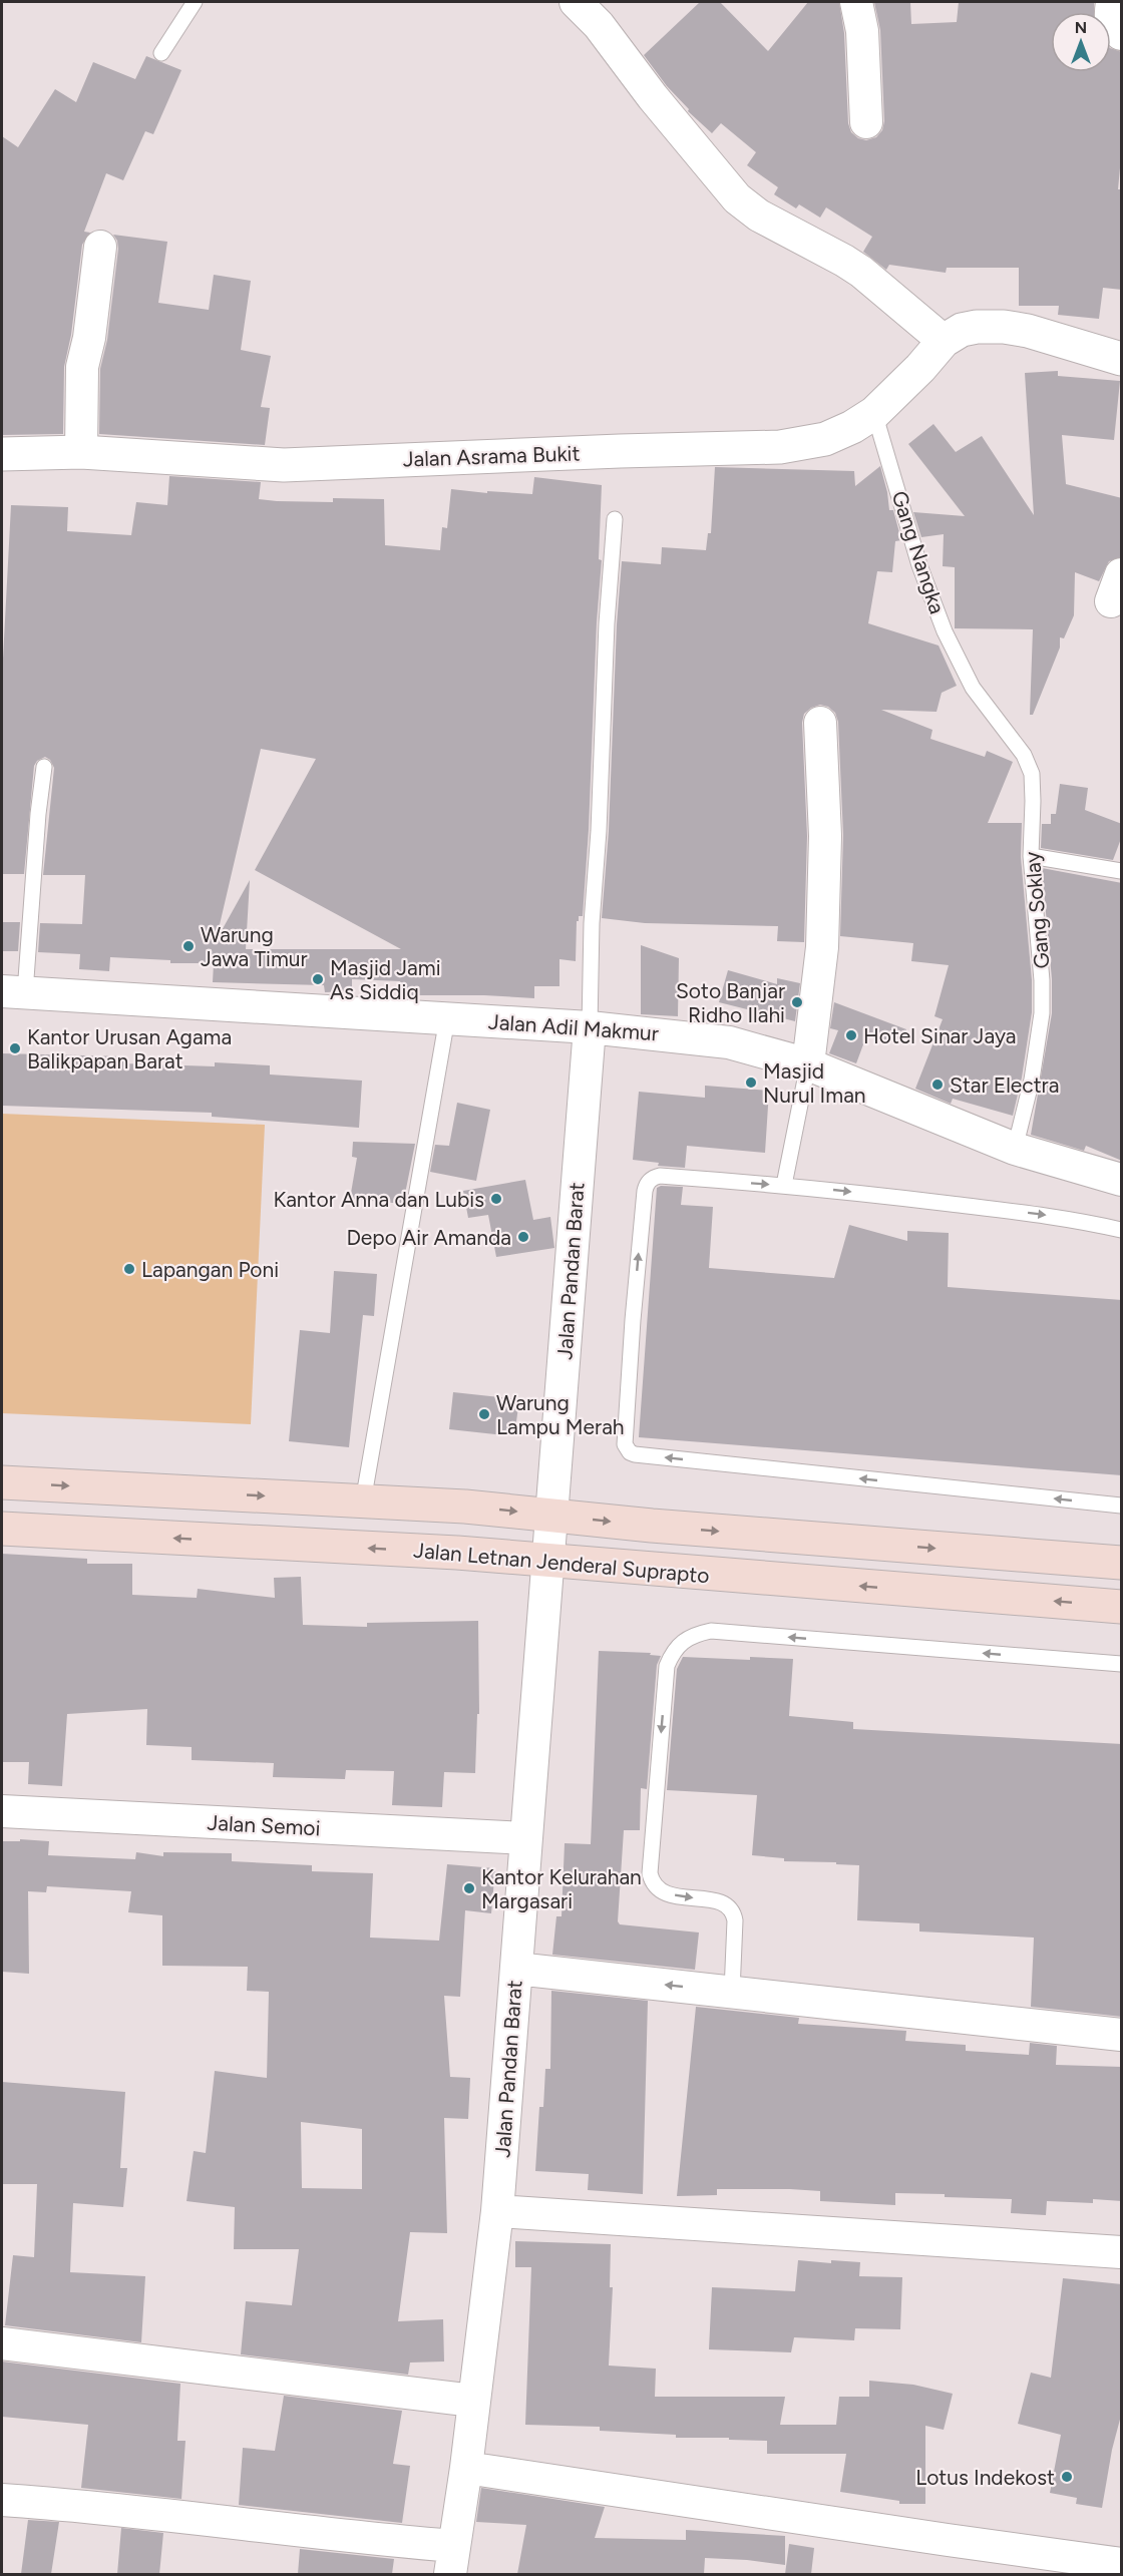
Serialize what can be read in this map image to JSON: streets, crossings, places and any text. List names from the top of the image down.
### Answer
{
  "streets": {
    "main road": ["Jalan Letnan Jenderal Suprapto"],
    "street": [
      "Jalan Asrama Bukit",
      "Jalan Adil Makmur",
      "Jalan Pandan Barat",
      "Jalan Semoi"
    ],
    "lane": ["Gang Nangka", "Gang Soklay"]
  },
  "crossings": [
    ["Jalan Asrama Bukit", "Gang Nangka"],
    ["Gang Nangka", "Gang Soklay"],
    ["Gang Soklay", "Jalan Adil Makmur"],
    ["Jalan Adil Makmur", "Jalan Pandan Barat"],
    ["Jalan Pandan Barat", "Jalan Letnan Jenderal Suprapto"],
    ["Jalan Pandan Barat", "Jalan Semoi"]
  ],
  "places": [
    "Warung Jawa Timur",
    "Masjid Jami As Siddiq",
    "Soto Banjar Ridho Ilahi",
    "Hotel Sinar Jaya",
    "Kantor Urusan Agama Balikpapan Barat",
    "Masjid Nurul Iman",
    "Star Electra",
    "Kantor Anna dan Lubis",
    "Depo Air Amanda",
    "Lapangan Poni",
    "Warung Lampu Merah",
    "Kantor Kelurahan Margasari",
    "Lotus Indekost"
  ],
  "north": "top"
}
